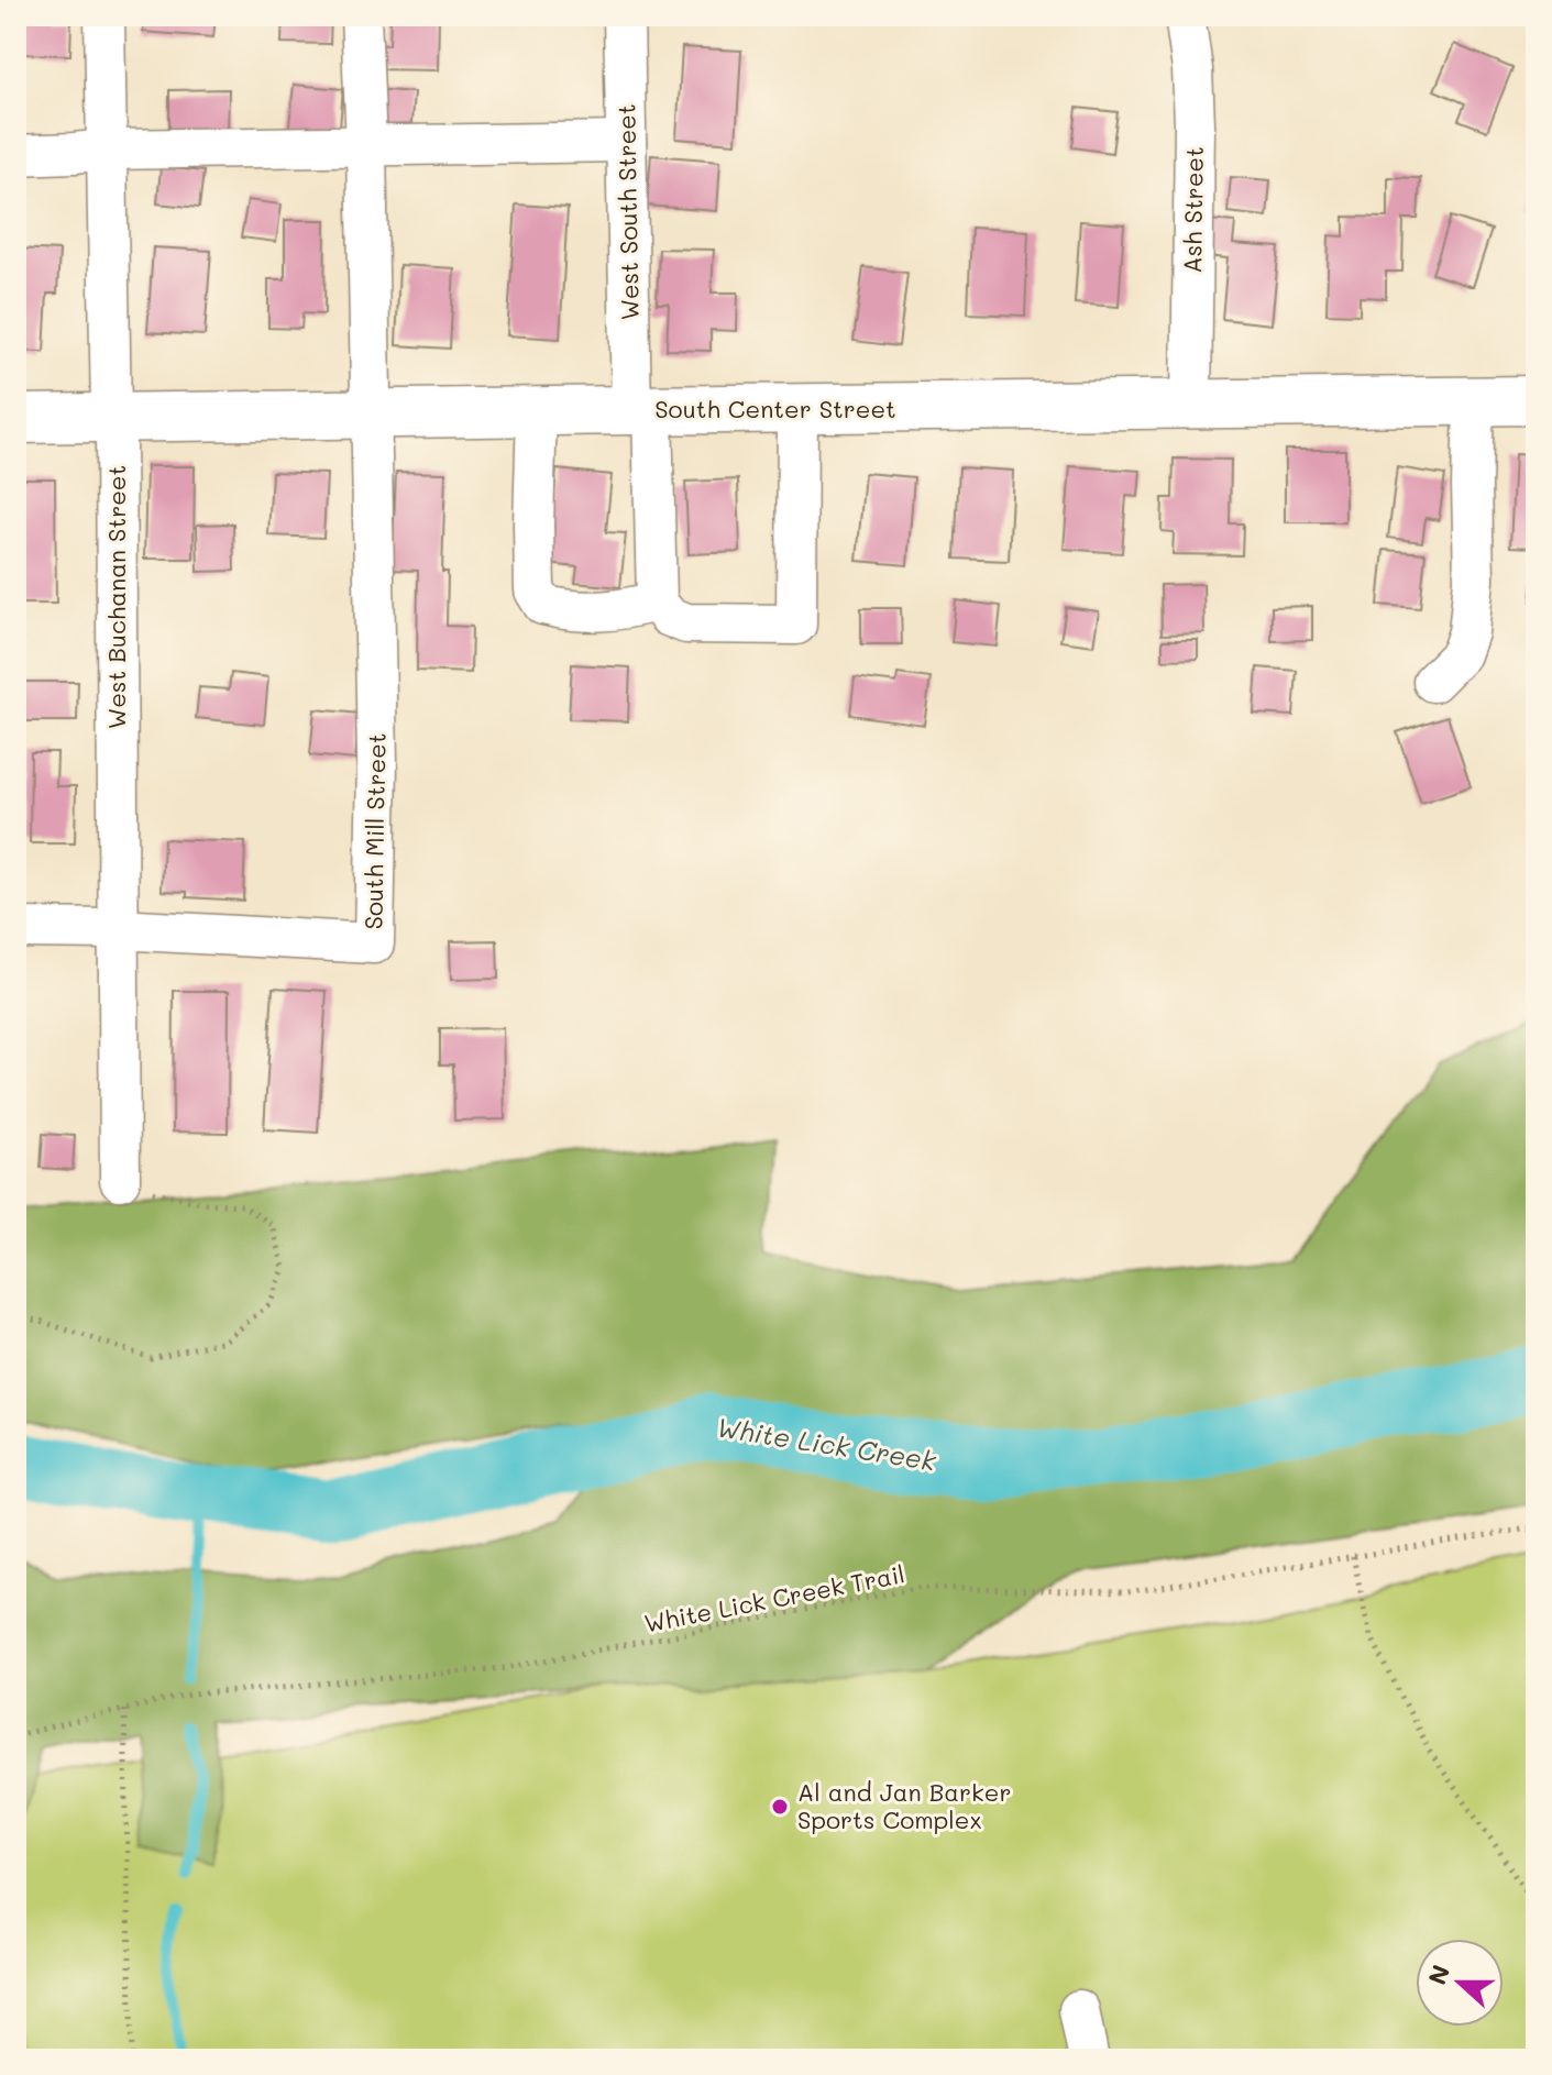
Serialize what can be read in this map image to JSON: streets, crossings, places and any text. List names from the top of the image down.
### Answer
{
  "streets": {
    "main road": ["South Center Street"],
    "street": [
      "Ash Street",
      "West South Street",
      "West Buchanan Street",
      "South Mill Street"
    ],
    "path": ["White Lick Creek Trail"]
  },
  "crossings": [
    ["Ash Street", "South Center Street"],
    ["West South Street", "South Center Street"],
    ["South Center Street", "West Buchanan Street"],
    ["South Center Street", "South Mill Street"],
    ["West Buchanan Street", "South Mill Street"]
  ],
  "water": ["White Lick Creek"],
  "places": ["Al and Jan Barker Sports Complex"],
  "north": "left"
}
